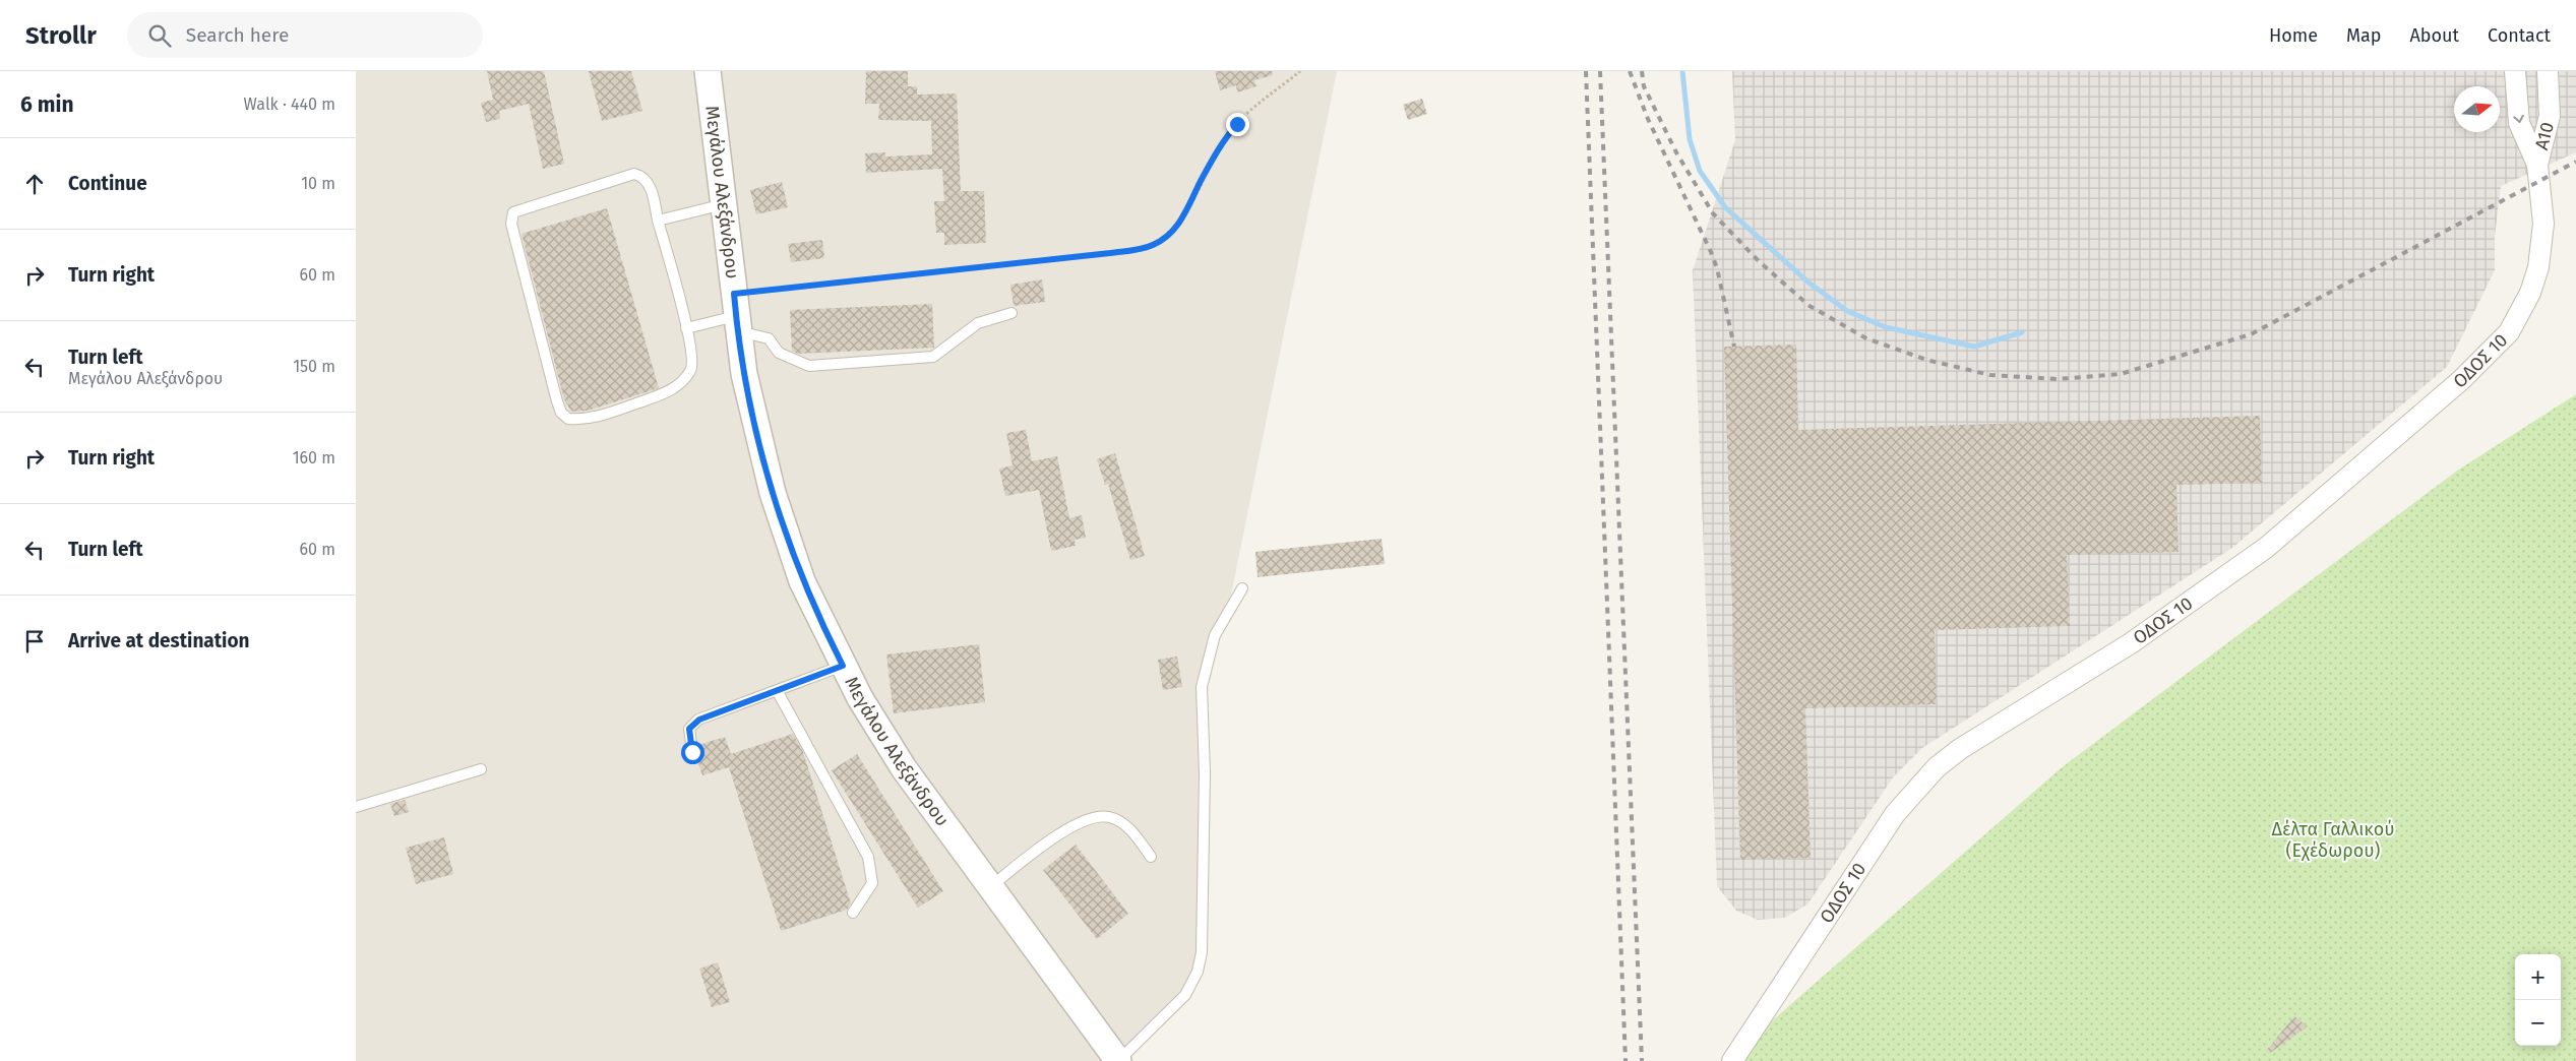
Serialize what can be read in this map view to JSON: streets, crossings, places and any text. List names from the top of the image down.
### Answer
{
  "streets": {
    "street": ["Α10", "Μεγάλου Αλεξάνδρου", "ΟΔΟΣ 10"]
  },
  "crossings": [
    ["Α10", "ΟΔΟΣ 10"]
  ],
  "parks": ["Δέλτα Γαλλικού (Εχέδωρου)"],
  "north": "right",
  "page": {
    "header": "Strollr",
    "search": "Search here",
    "nav": [
      "Home",
      "Map",
      "About",
      "Contact"
    ],
    "heading": ["6 min", "Walk · 440 m"],
    "list": [
      ["Continue", "10 m"],
      ["Turn right", "60 m"],
      ["Turn left", "Μεγάλου Αλεξάνδρου", "150 m"],
      ["Turn right", "160 m"],
      ["Turn left", "60 m"],
      "Arrive at destination"
    ],
    "map_buttons": ["+", "−"]
  }
}
